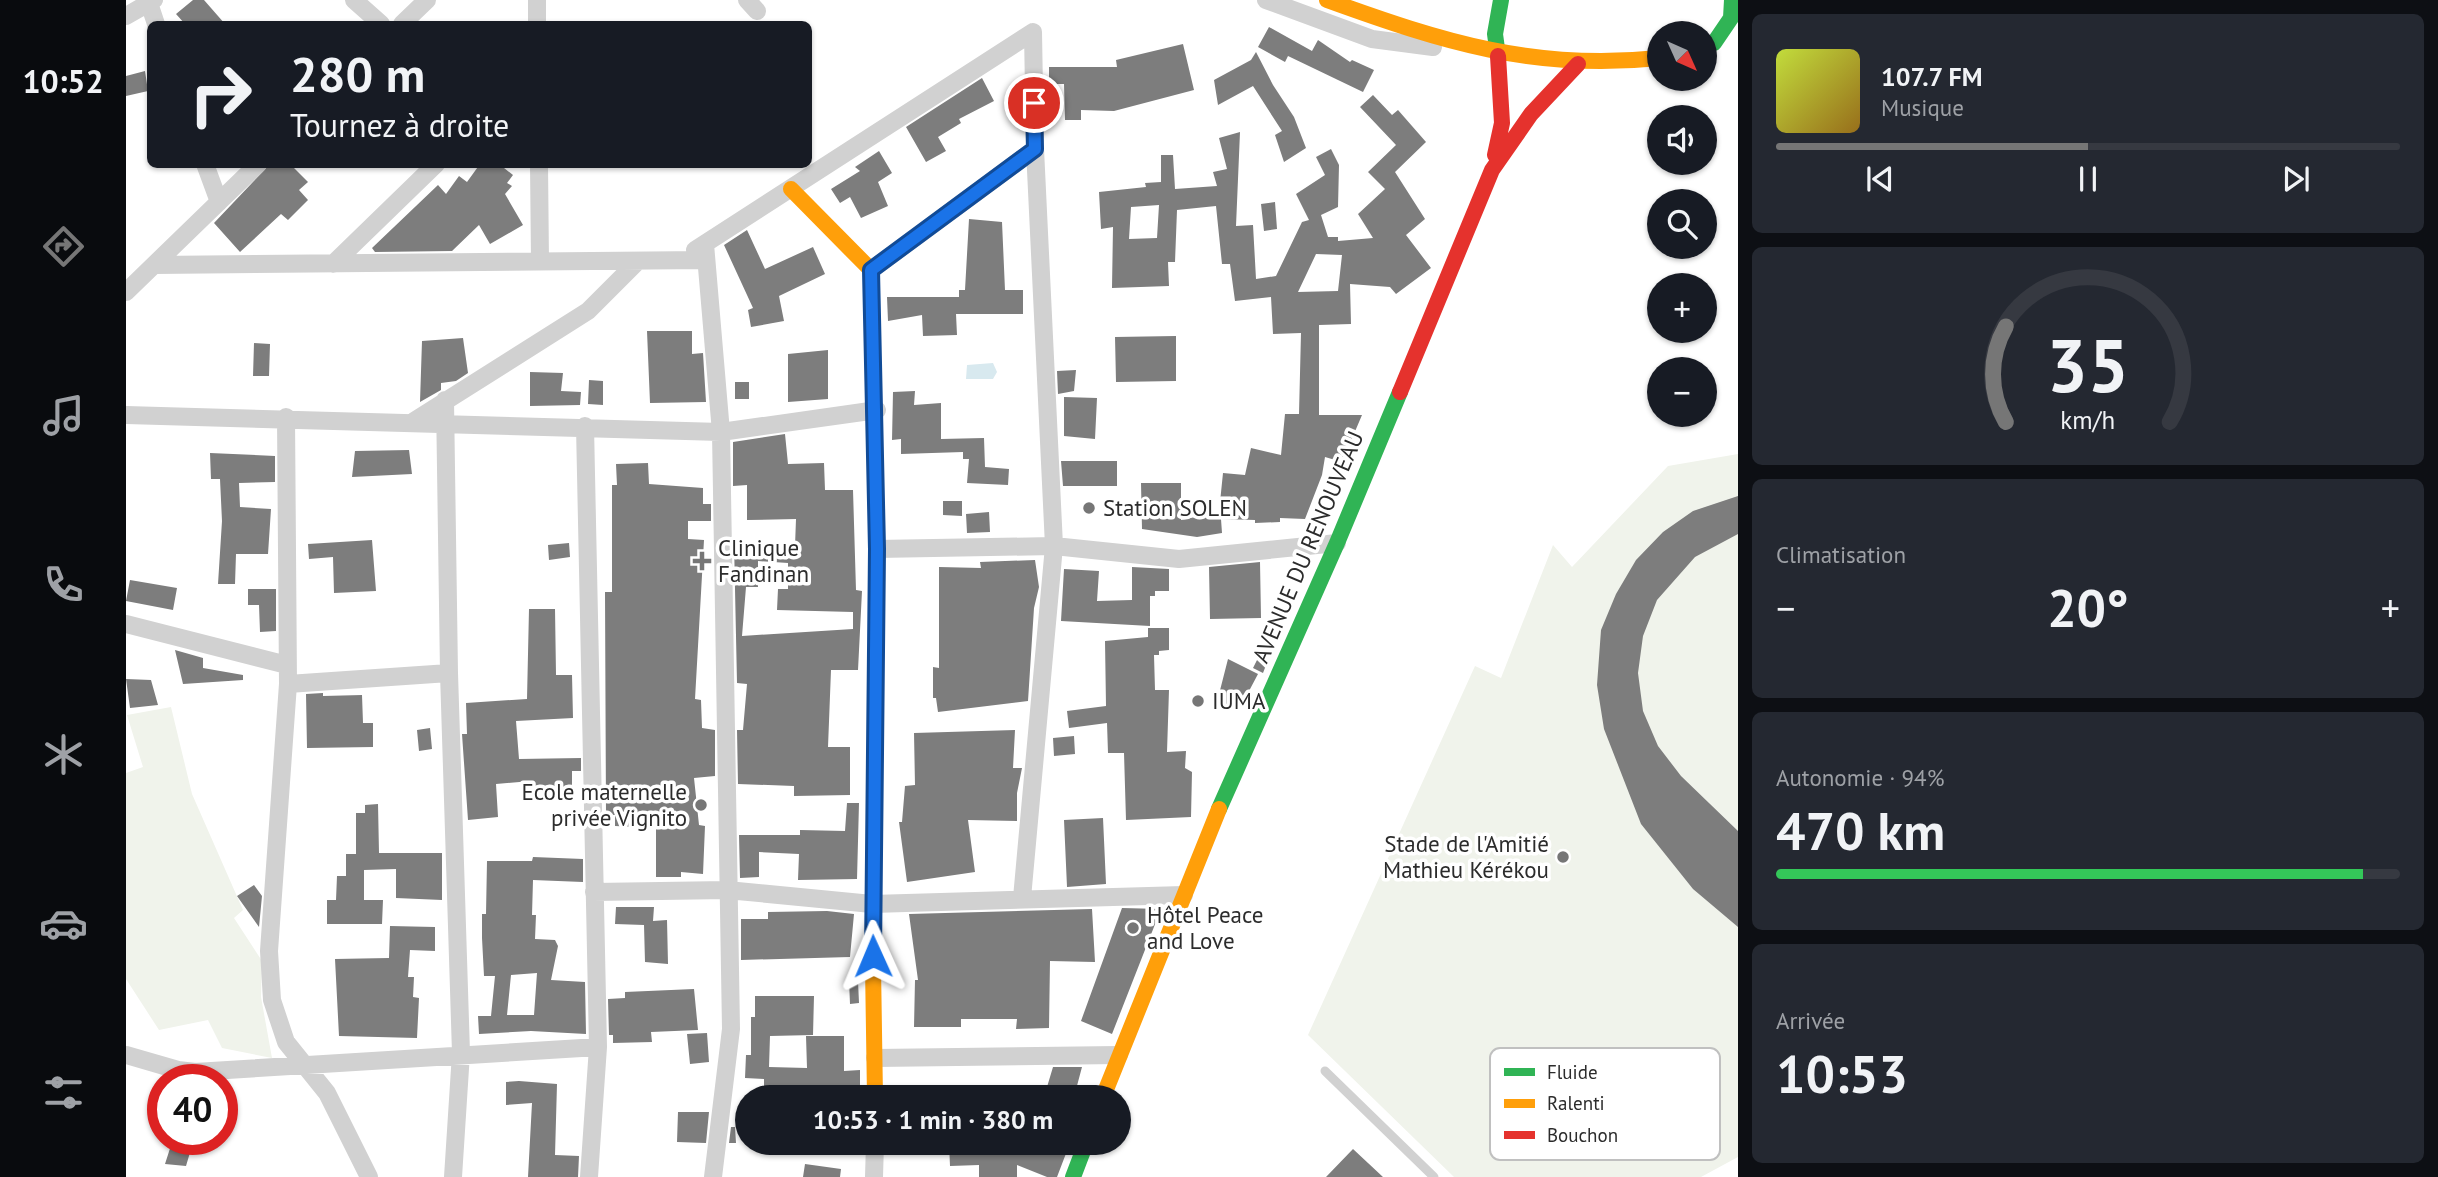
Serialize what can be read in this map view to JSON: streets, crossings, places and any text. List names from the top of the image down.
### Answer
{
  "streets": {
    "main road": ["AVENUE DU RENOUVEAU"]
  },
  "places": {
    "other": [
      "Station SOLEN",
      "IUMA",
      "Ecole maternelle privée Vignito",
      "Stade de l'Amitié Mathieu Kérékou",
      "Hôtel Peace and Love"
    ],
    "health": ["Clinique Fandinan"]
  },
  "legend": ["Fluide", "Ralenti", "Bouchon"],
  "north": "bottom right",
  "page": {
    "tabs": "10:52",
    "map_buttons": ["+", "−"],
    "turn": ["280 m", "Tournez à droite"],
    "song": ["107.7 FM", "Musique"],
    "tile": [
      "Climatisation",
      ["Autonomie · 94%", "470 km"],
      ["Arrivée", "10:53"]
    ],
    "heat": ["−", "20°", "+"],
    "limit": "40",
    "trip": "10:53 · 1 min · 380 m",
    "gauge": ["35", "km/h"]
  }
}
